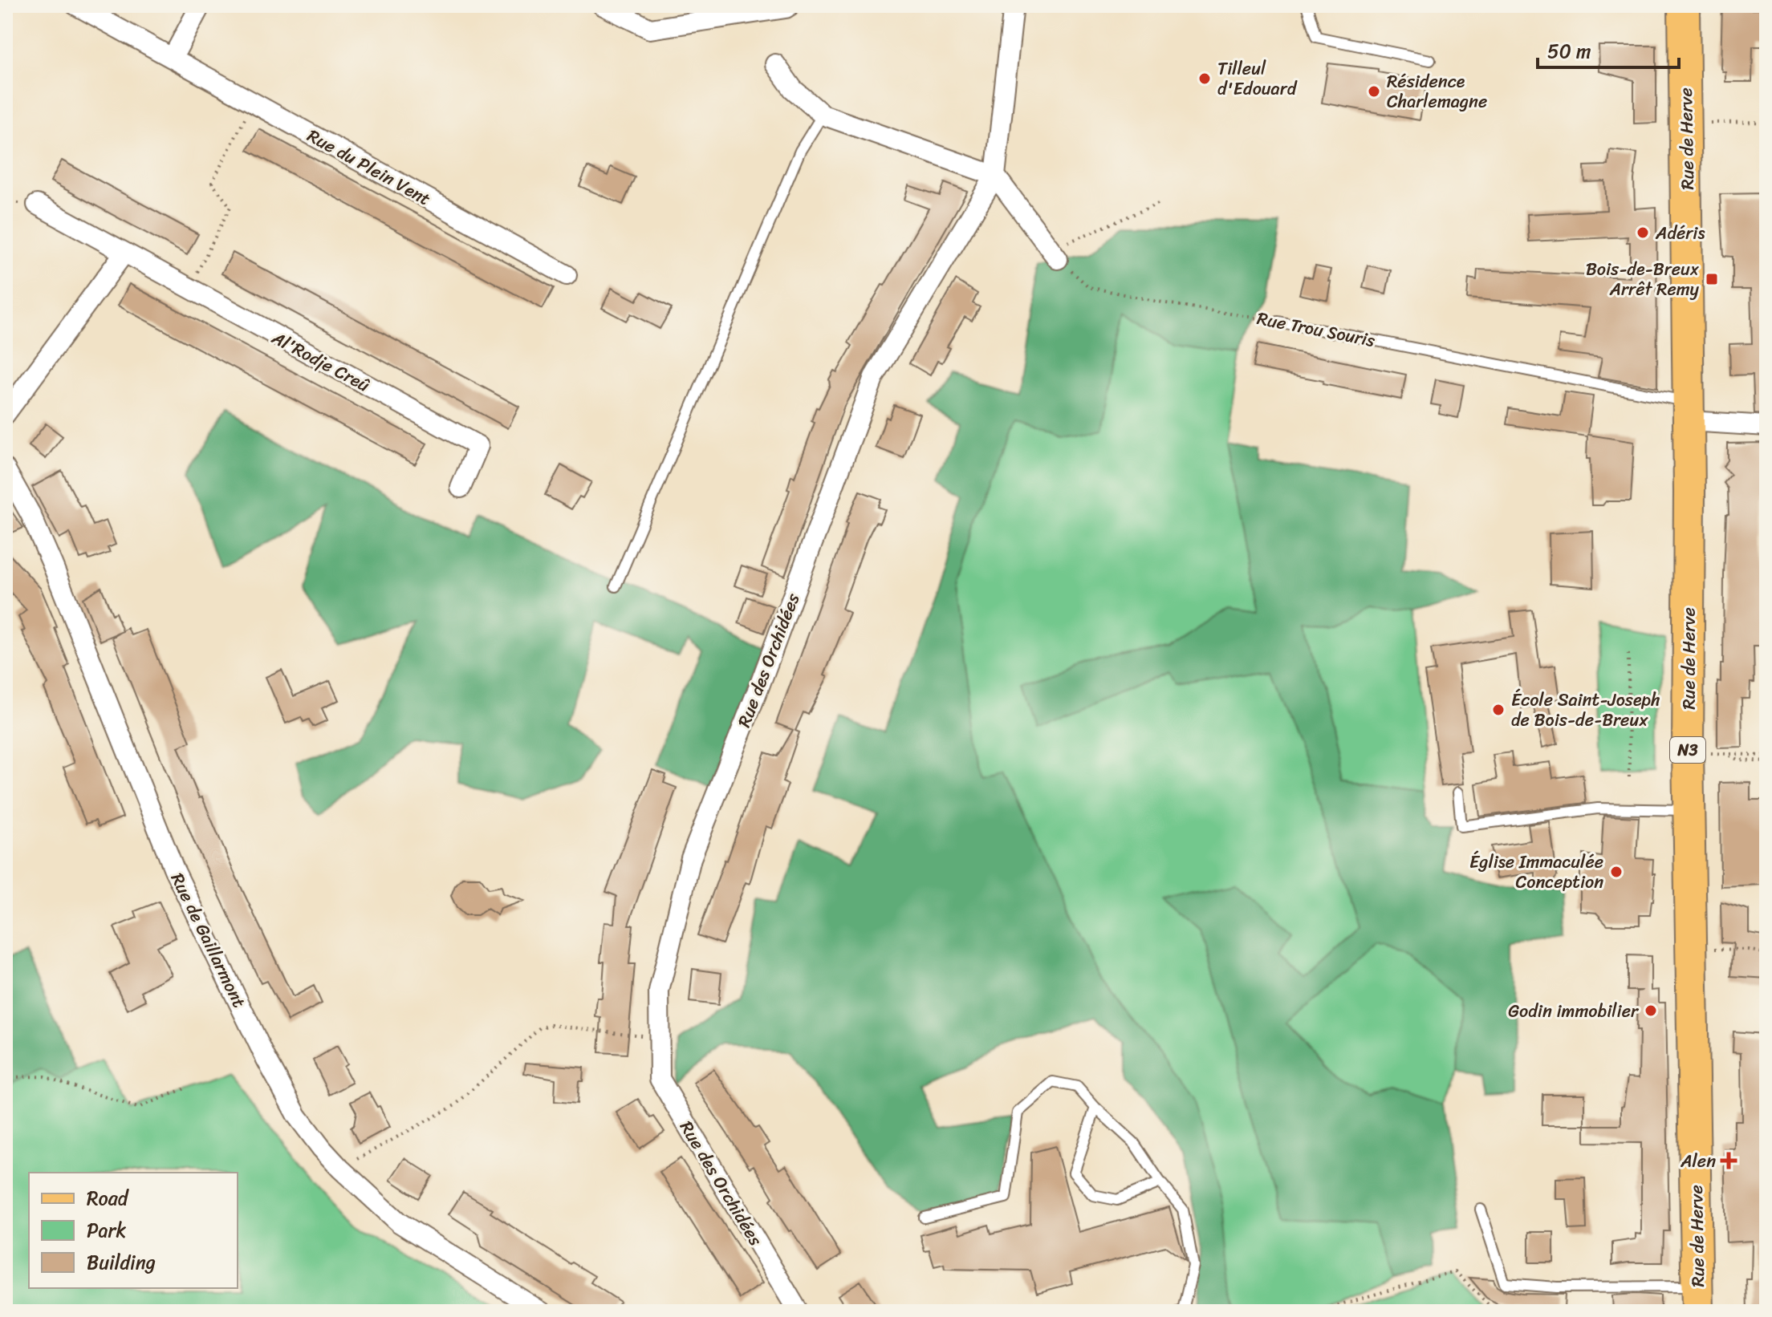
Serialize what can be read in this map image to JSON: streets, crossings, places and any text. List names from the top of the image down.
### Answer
{
  "streets": {
    "main road": ["Rue de Herve", "N3"],
    "street": [
      "Rue du Plein Vent",
      "Al'Rodje Creû",
      "Rue des Orchidées",
      "Rue de Gaillarmont"
    ],
    "lane": ["Rue Trou Souris"]
  },
  "crossings": [
    ["Rue de Herve", "Rue Trou Souris"]
  ],
  "places": {
    "other": [
      "Tilleul d'Edouard",
      "Résidence Charlemagne",
      "Adéris",
      "École Saint-Joseph de Bois-de-Breux",
      "Église Immaculée Conception",
      "Godin immobilier"
    ],
    "transit": ["Bois-de-Breux Arrêt Remy"],
    "health": ["Alen"]
  },
  "legend": ["Road", "Park", "Building"],
  "scale_bar": "50 m"
}
